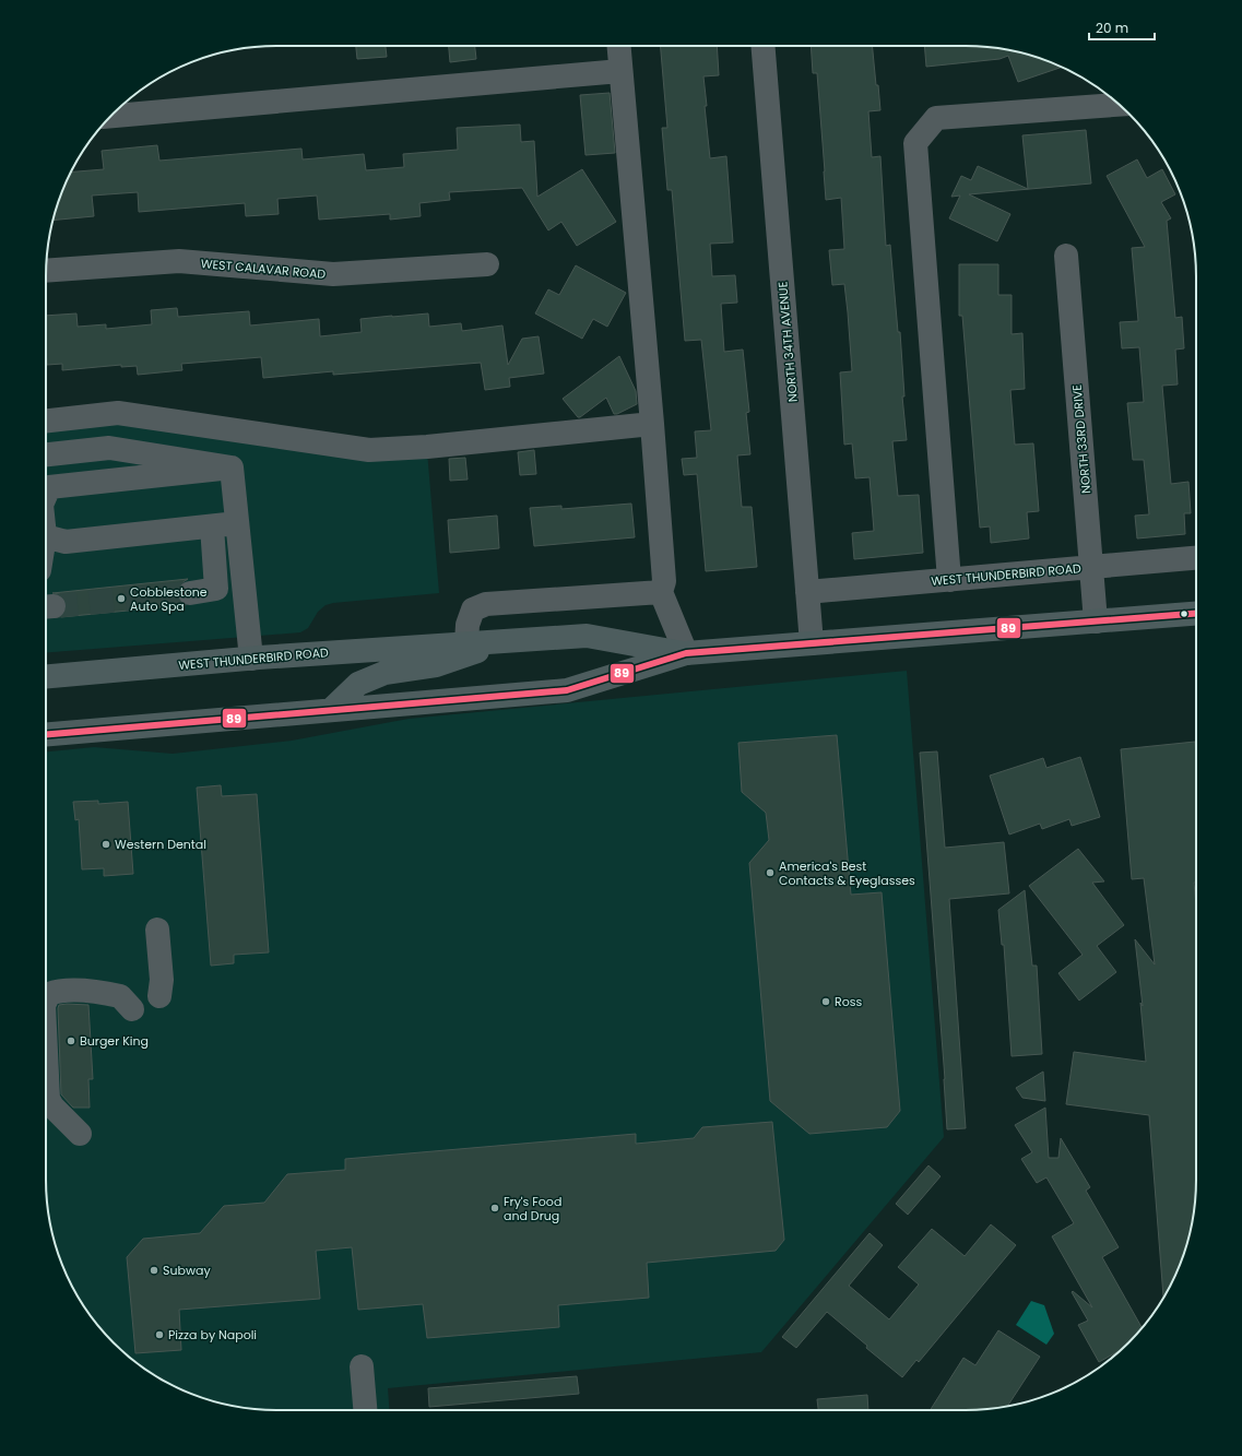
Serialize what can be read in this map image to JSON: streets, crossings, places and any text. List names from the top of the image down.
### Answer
{
  "streets": {
    "main road": ["WEST THUNDERBIRD ROAD"],
    "street": ["WEST CALAVAR ROAD", "NORTH 34TH AVENUE", "NORTH 33RD DRIVE"]
  },
  "crossings": [
    ["NORTH 34TH AVENUE", "WEST THUNDERBIRD ROAD"],
    ["NORTH 33RD DRIVE", "WEST THUNDERBIRD ROAD"]
  ],
  "places": [
    "Cobblestone Auto Spa",
    "Western Dental",
    "America's Best Contacts & Eyeglasses",
    "Ross",
    "Burger King",
    "Fry's Food and Drug",
    "Subway",
    "Pizza by Napoli"
  ],
  "lines": ["transit line 89"],
  "scale_bar": "20 m"
}
